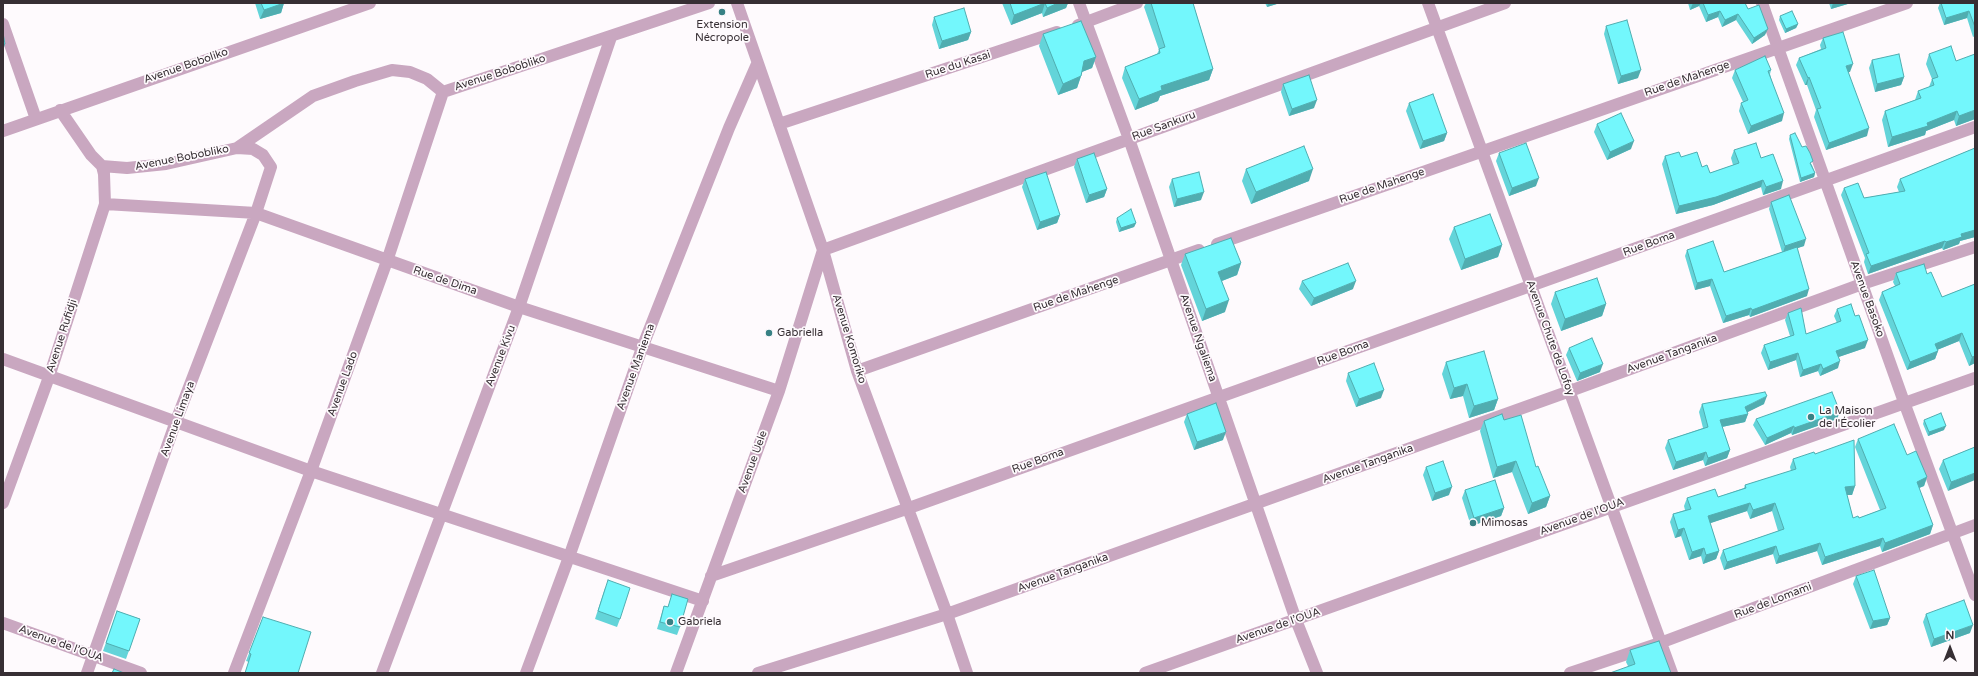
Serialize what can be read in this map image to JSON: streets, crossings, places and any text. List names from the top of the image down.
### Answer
{
  "streets": {
    "street": [
      "Rue du Kasai",
      "Avenue Boboliko",
      "Avenue Bobobliko",
      "Rue de Mahenge",
      "Rue Sankuru",
      "Rue Boma",
      "Rue de Dima",
      "Avenue Basoko",
      "Avenue Rufidji",
      "Avenue Ngaliema",
      "Avenue Chute de Lofoy",
      "Avenue Komoriko",
      "Avenue Tanganika",
      "Avenue Kivu",
      "Avenue Maniema",
      "Avenue Lado",
      "Avenue Limaya",
      "Avenue Uele",
      "Avenue de l’OUA",
      "Rue de Lomami"
    ]
  },
  "crossings": [
    ["Rue du Kasai", "Avenue Ngaliema"],
    ["Rue du Kasai", "Avenue Komoriko"],
    ["Avenue Bobobliko", "Avenue Rufidji"],
    ["Avenue Bobobliko", "Avenue Kivu"],
    ["Avenue Bobobliko", "Avenue Lado"],
    ["Avenue Bobobliko", "Avenue Limaya"],
    ["Rue de Mahenge", "Avenue Basoko"],
    ["Rue de Mahenge", "Avenue Ngaliema"],
    ["Rue de Mahenge", "Avenue Chute de Lofoy"],
    ["Rue de Mahenge", "Avenue Komoriko"],
    ["Rue Sankuru", "Avenue Ngaliema"],
    ["Rue Sankuru", "Avenue Chute de Lofoy"],
    ["Rue Sankuru", "Avenue Komoriko"],
    ["Rue Sankuru", "Avenue Uele"],
    ["Rue Boma", "Avenue Basoko"],
    ["Rue Boma", "Avenue Ngaliema"],
    ["Rue Boma", "Avenue Chute de Lofoy"],
    ["Rue Boma", "Avenue Komoriko"],
    ["Rue Boma", "Avenue Uele"],
    ["Rue de Dima", "Avenue Rufidji"],
    ["Rue de Dima", "Avenue Kivu"],
    ["Rue de Dima", "Avenue Maniema"],
    ["Rue de Dima", "Avenue Lado"],
    ["Rue de Dima", "Avenue Limaya"],
    ["Rue de Dima", "Avenue Uele"],
    ["Avenue Basoko", "Avenue Tanganika"],
    ["Avenue Basoko", "Avenue de l’OUA"],
    ["Avenue Basoko", "Rue de Lomami"],
    ["Avenue Ngaliema", "Avenue Tanganika"],
    ["Avenue Ngaliema", "Avenue de l’OUA"],
    ["Avenue Chute de Lofoy", "Avenue Tanganika"],
    ["Avenue Chute de Lofoy", "Avenue de l’OUA"],
    ["Avenue Chute de Lofoy", "Rue de Lomami"],
    ["Avenue Komoriko", "Avenue Tanganika"],
    ["Avenue Komoriko", "Avenue Maniema"],
    ["Avenue Komoriko", "Avenue Uele"],
    ["Avenue Limaya", "Avenue de l’OUA"]
  ],
  "places": [
    "Extension Nécropole",
    "Gabriella",
    "La Maison de l'Écolier",
    "Mimosas",
    "Gabriela"
  ],
  "north": "top"
}
